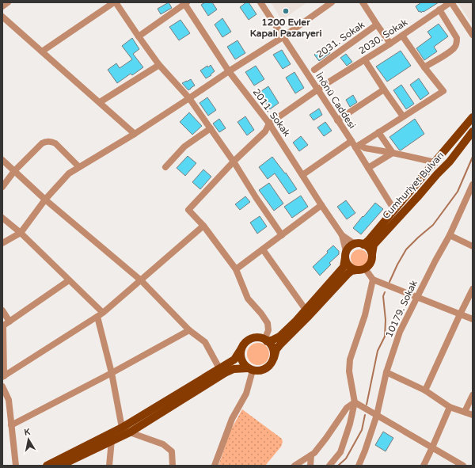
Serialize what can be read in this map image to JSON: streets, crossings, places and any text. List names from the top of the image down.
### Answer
{
  "streets": {
    "main road": ["Cumhuriyet Bulvarı"],
    "street": [
      "2030. Sokak",
      "2031. Sokak",
      "İnönü Caddesi",
      "2011. Sokak",
      "10179. Sokak"
    ]
  },
  "crossings": [
    ["2030. Sokak", "İnönü Caddesi"],
    ["2030. Sokak", "2011. Sokak"]
  ],
  "places": ["1200 Evler Kapalı Pazaryeri"],
  "north": "top"
}
